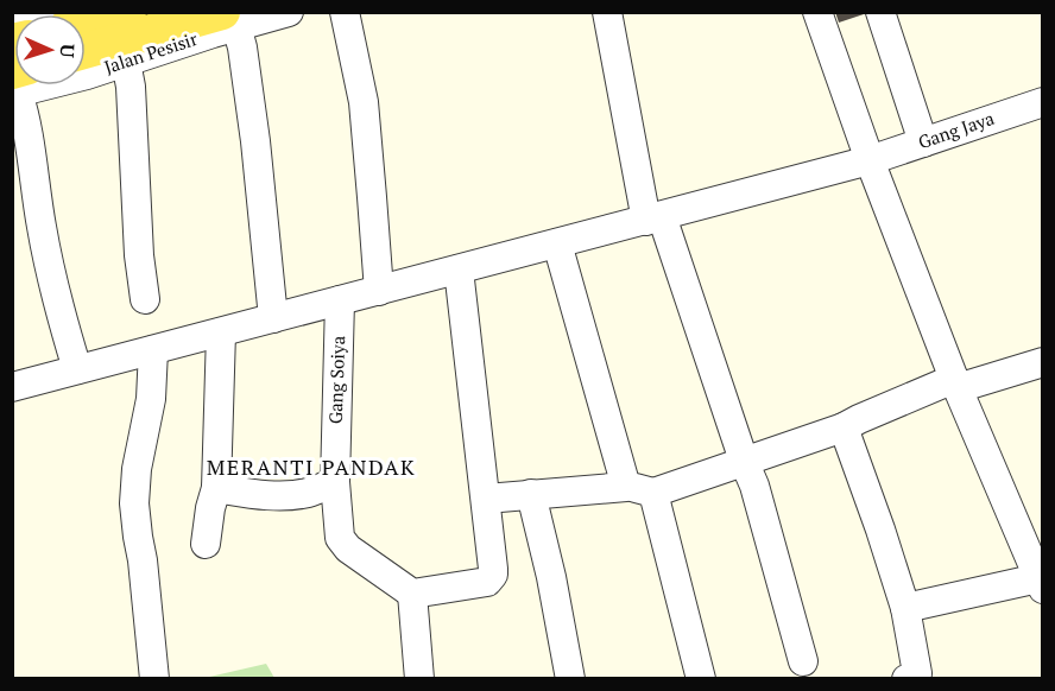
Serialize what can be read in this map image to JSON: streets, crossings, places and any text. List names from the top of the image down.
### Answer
{
  "streets": {
    "street": ["Jalan Pesisir", "Gang Jaya", "Gang Soiya"]
  },
  "crossings": [
    ["Gang Jaya", "Gang Soiya"]
  ],
  "districts": ["MERANTI PANDAK"],
  "north": "right"
}
